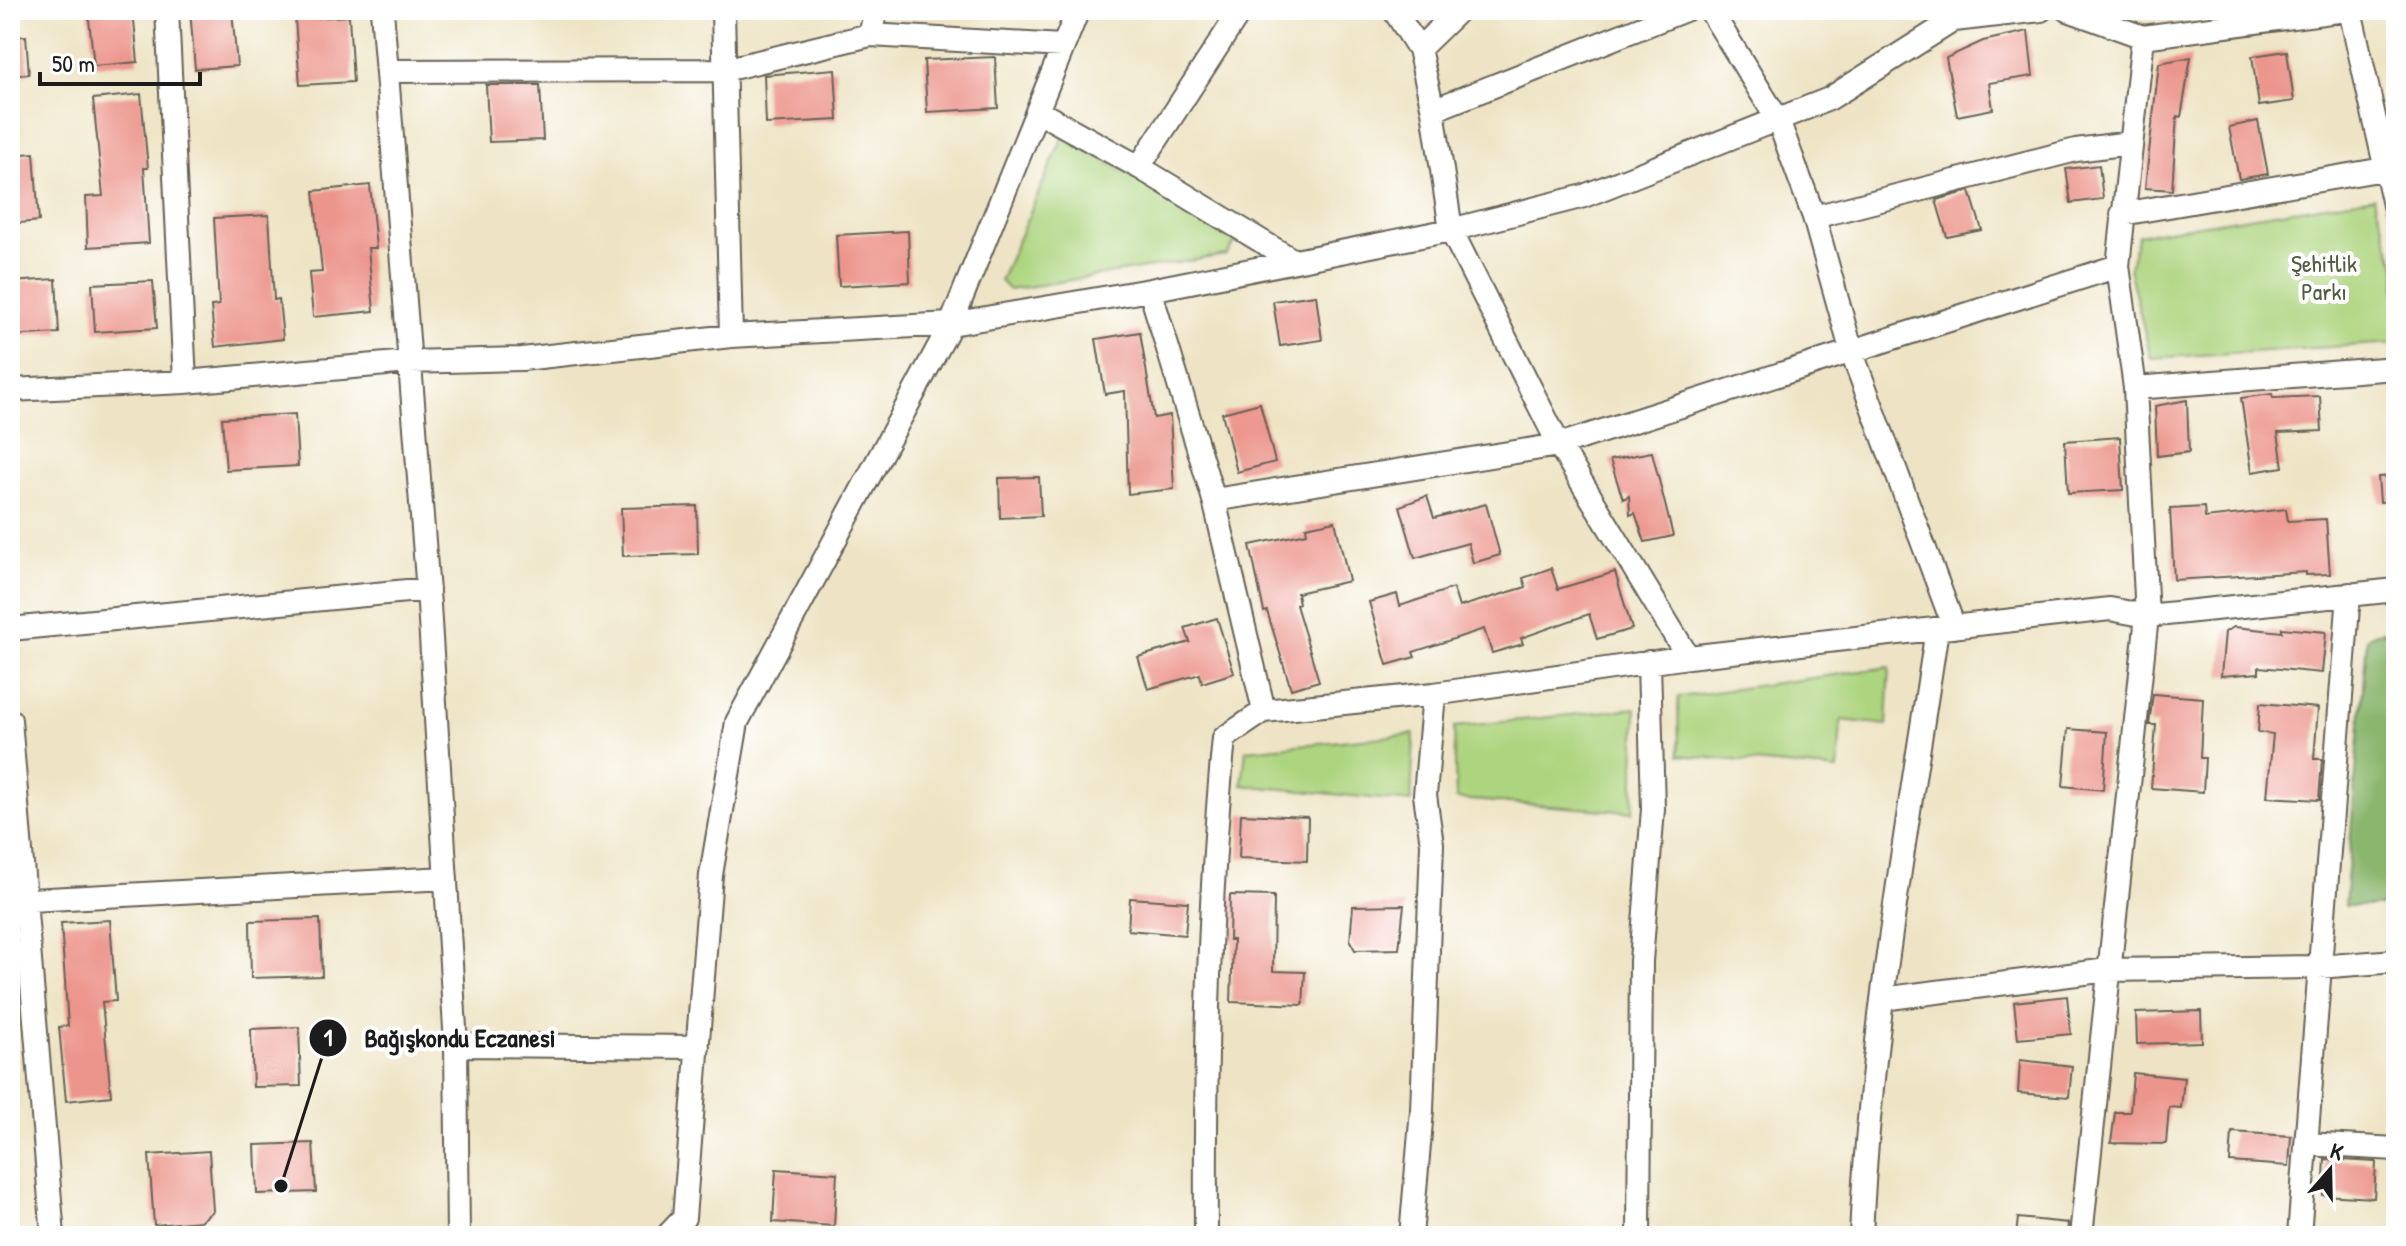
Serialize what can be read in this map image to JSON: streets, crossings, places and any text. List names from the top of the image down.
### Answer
{
  "parks": ["Şehitlik Parkı"],
  "places": ["Bağışkondu Eczanesi"],
  "scale_bar": "50 m",
  "north": "top"
}
